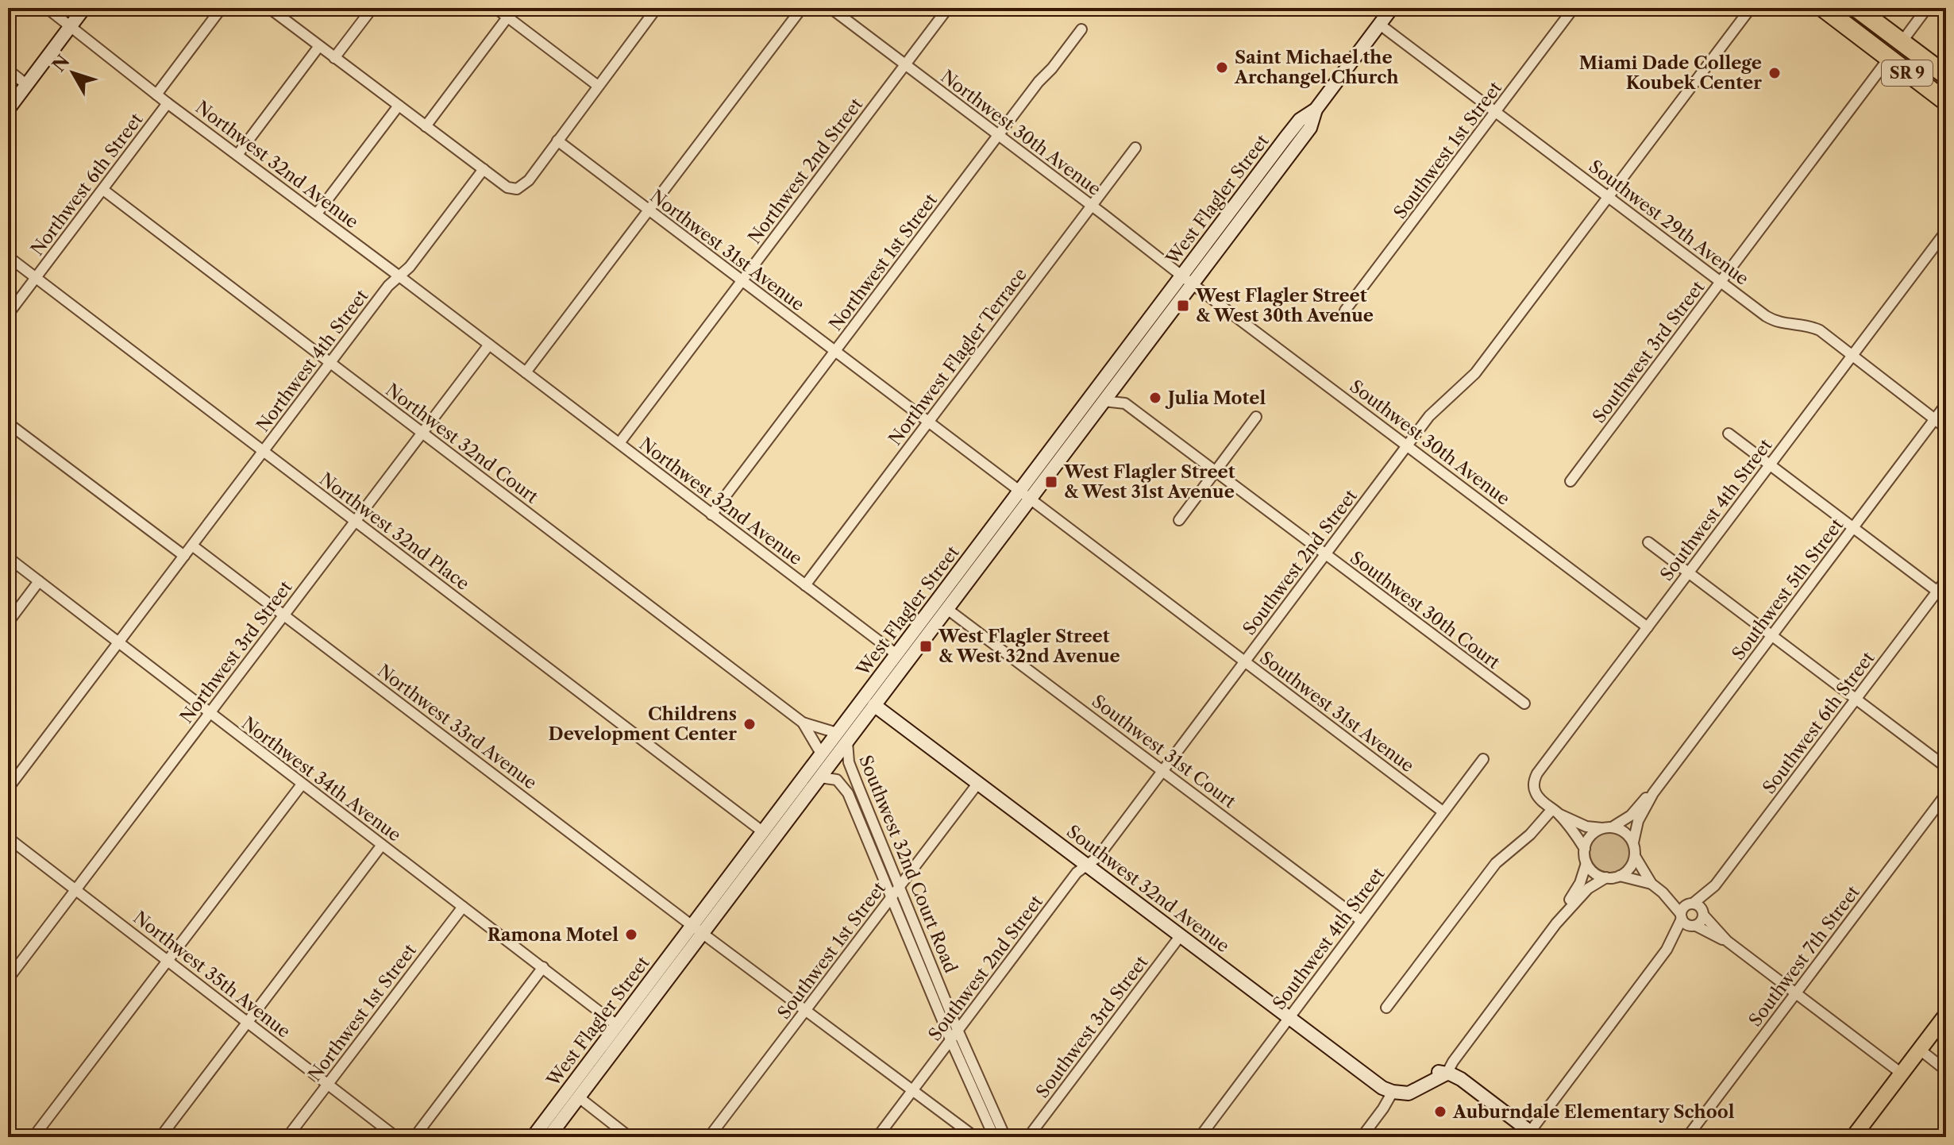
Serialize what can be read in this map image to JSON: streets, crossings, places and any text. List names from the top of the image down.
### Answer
{
  "streets": {
    "highway": ["SR 9"],
    "main road": ["West Flagler Street", "Southwest 32nd Avenue"],
    "street": [
      "Northwest 30th Avenue",
      "Southwest 1st Street",
      "Northwest 32nd Avenue",
      "Northwest 2nd Street",
      "Northwest 6th Street",
      "Southwest 29th Avenue",
      "Northwest 31st Avenue",
      "Northwest 1st Street",
      "Southwest 3rd Street",
      "Northwest Flagler Terrace",
      "Northwest 4th Street",
      "Southwest 30th Avenue",
      "Northwest 32nd Court",
      "Southwest 4th Street",
      "Northwest 32nd Place",
      "Southwest 2nd Street",
      "Southwest 5th Street",
      "Southwest 30th Court",
      "Northwest 3rd Street",
      "Southwest 31st Avenue",
      "Southwest 6th Street",
      "Northwest 33rd Avenue",
      "Southwest 31st Court",
      "Northwest 34th Avenue",
      "Southwest 32nd Court Road",
      "Southwest 7th Street",
      "Northwest 35th Avenue"
    ]
  },
  "crossings": [
    ["SR 9", "Southwest 3rd Street"],
    ["Northwest 30th Avenue", "Northwest 2nd Street"],
    ["Northwest 30th Avenue", "West Flagler Street"],
    ["Northwest 30th Avenue", "Northwest 1st Street"],
    ["Northwest 30th Avenue", "Northwest Flagler Terrace"],
    ["Northwest 30th Avenue", "Southwest 30th Avenue"],
    ["Southwest 1st Street", "Southwest 29th Avenue"],
    ["Southwest 1st Street", "Northwest 33rd Avenue"],
    ["Southwest 1st Street", "Southwest 32nd Court Road"],
    ["Southwest 1st Street", "Southwest 32nd Avenue"],
    ["Northwest 32nd Avenue", "Northwest 2nd Street"],
    ["Northwest 32nd Avenue", "Northwest 6th Street"],
    ["Northwest 32nd Avenue", "West Flagler Street"],
    ["Northwest 32nd Avenue", "Northwest 1st Street"],
    ["Northwest 32nd Avenue", "Northwest Flagler Terrace"],
    ["Northwest 32nd Avenue", "Northwest 4th Street"],
    ["Northwest 32nd Avenue", "Northwest 3rd Street"],
    ["Northwest 2nd Street", "Northwest 31st Avenue"],
    ["Northwest 6th Street", "Northwest 32nd Court"],
    ["Northwest 6th Street", "Northwest 32nd Place"],
    ["West Flagler Street", "Southwest 29th Avenue"],
    ["West Flagler Street", "Northwest 31st Avenue"],
    ["West Flagler Street", "Southwest 30th Avenue"],
    ["West Flagler Street", "Northwest 32nd Court"],
    ["West Flagler Street", "Northwest 32nd Place"],
    ["West Flagler Street", "Southwest 30th Court"],
    ["West Flagler Street", "Southwest 31st Avenue"],
    ["West Flagler Street", "Northwest 33rd Avenue"],
    ["West Flagler Street", "Southwest 31st Court"],
    ["West Flagler Street", "Northwest 34th Avenue"],
    ["West Flagler Street", "Southwest 32nd Court Road"],
    ["West Flagler Street", "Southwest 32nd Avenue"],
    ["Southwest 29th Avenue", "Southwest 3rd Street"],
    ["Southwest 29th Avenue", "Southwest 4th Street"],
    ["Southwest 29th Avenue", "Southwest 2nd Street"],
    ["Southwest 29th Avenue", "Southwest 5th Street"],
    ["Northwest 31st Avenue", "Northwest 1st Street"],
    ["Northwest 31st Avenue", "Northwest Flagler Terrace"],
    ["Northwest 31st Avenue", "Southwest 31st Avenue"],
    ["Northwest 1st Street", "Northwest 34th Avenue"],
    ["Northwest 1st Street", "Northwest 35th Avenue"],
    ["Southwest 3rd Street", "Southwest 32nd Avenue"],
    ["Northwest 4th Street", "Northwest 32nd Court"],
    ["Northwest 4th Street", "Northwest 32nd Place"],
    ["Northwest 4th Street", "Northwest 33rd Avenue"],
    ["Northwest 4th Street", "Northwest 34th Avenue"],
    ["Southwest 30th Avenue", "Southwest 4th Street"],
    ["Southwest 30th Avenue", "Southwest 2nd Street"],
    ["Northwest 32nd Court", "Northwest 3rd Street"],
    ["Northwest 32nd Court", "Southwest 32nd Court Road"],
    ["Southwest 4th Street", "Southwest 31st Avenue"],
    ["Southwest 4th Street", "Southwest 31st Court"],
    ["Southwest 4th Street", "Southwest 32nd Avenue"],
    ["Northwest 32nd Place", "Northwest 3rd Street"],
    ["Southwest 2nd Street", "Southwest 30th Court"],
    ["Southwest 2nd Street", "Southwest 31st Avenue"],
    ["Southwest 2nd Street", "Northwest 33rd Avenue"],
    ["Southwest 2nd Street", "Southwest 31st Court"],
    ["Southwest 2nd Street", "Southwest 32nd Court Road"],
    ["Southwest 2nd Street", "Southwest 32nd Avenue"],
    ["Northwest 3rd Street", "Northwest 33rd Avenue"],
    ["Northwest 3rd Street", "Northwest 34th Avenue"],
    ["Northwest 3rd Street", "Northwest 35th Avenue"]
  ],
  "places": {
    "other": [
      "Saint Michael the Archangel Church",
      "Miami Dade College Koubek Center",
      "Julia Motel",
      "Childrens Development Center",
      "Ramona Motel",
      "Auburndale Elementary School"
    ],
    "transit": ["West Flagler Street & West 30th Avenue", "West Flagler Street & West 31st Avenue", "West Flagler Street & West 32nd Avenue"]
  },
  "north": "top left"
}
